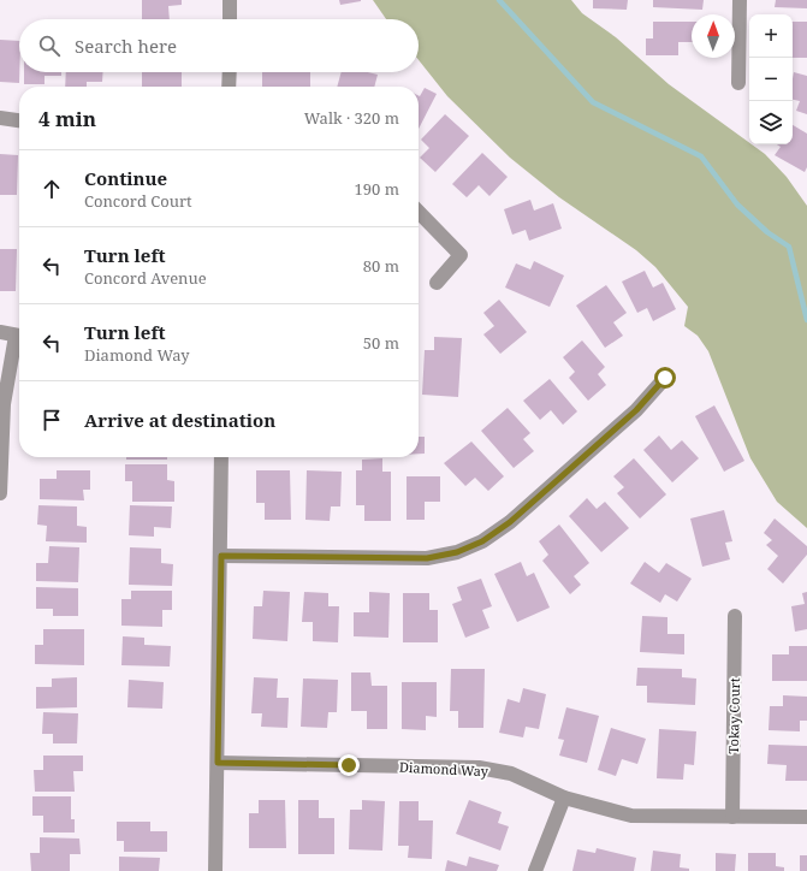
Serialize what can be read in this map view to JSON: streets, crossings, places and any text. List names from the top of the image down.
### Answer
{
  "streets": {
    "street": ["Tokay Court", "Diamond Way"]
  },
  "crossings": [
    ["Tokay Court", "Diamond Way"]
  ],
  "north": "top",
  "page": {
    "map_buttons": ["+", "−"],
    "search": "Search here",
    "heading": ["4 min", "Walk · 320 m"],
    "list": [
      ["Continue", "Concord Court", "190 m"],
      ["Turn left", "Concord Avenue", "80 m"],
      ["Turn left", "Diamond Way", "50 m"],
      "Arrive at destination"
    ]
  }
}
